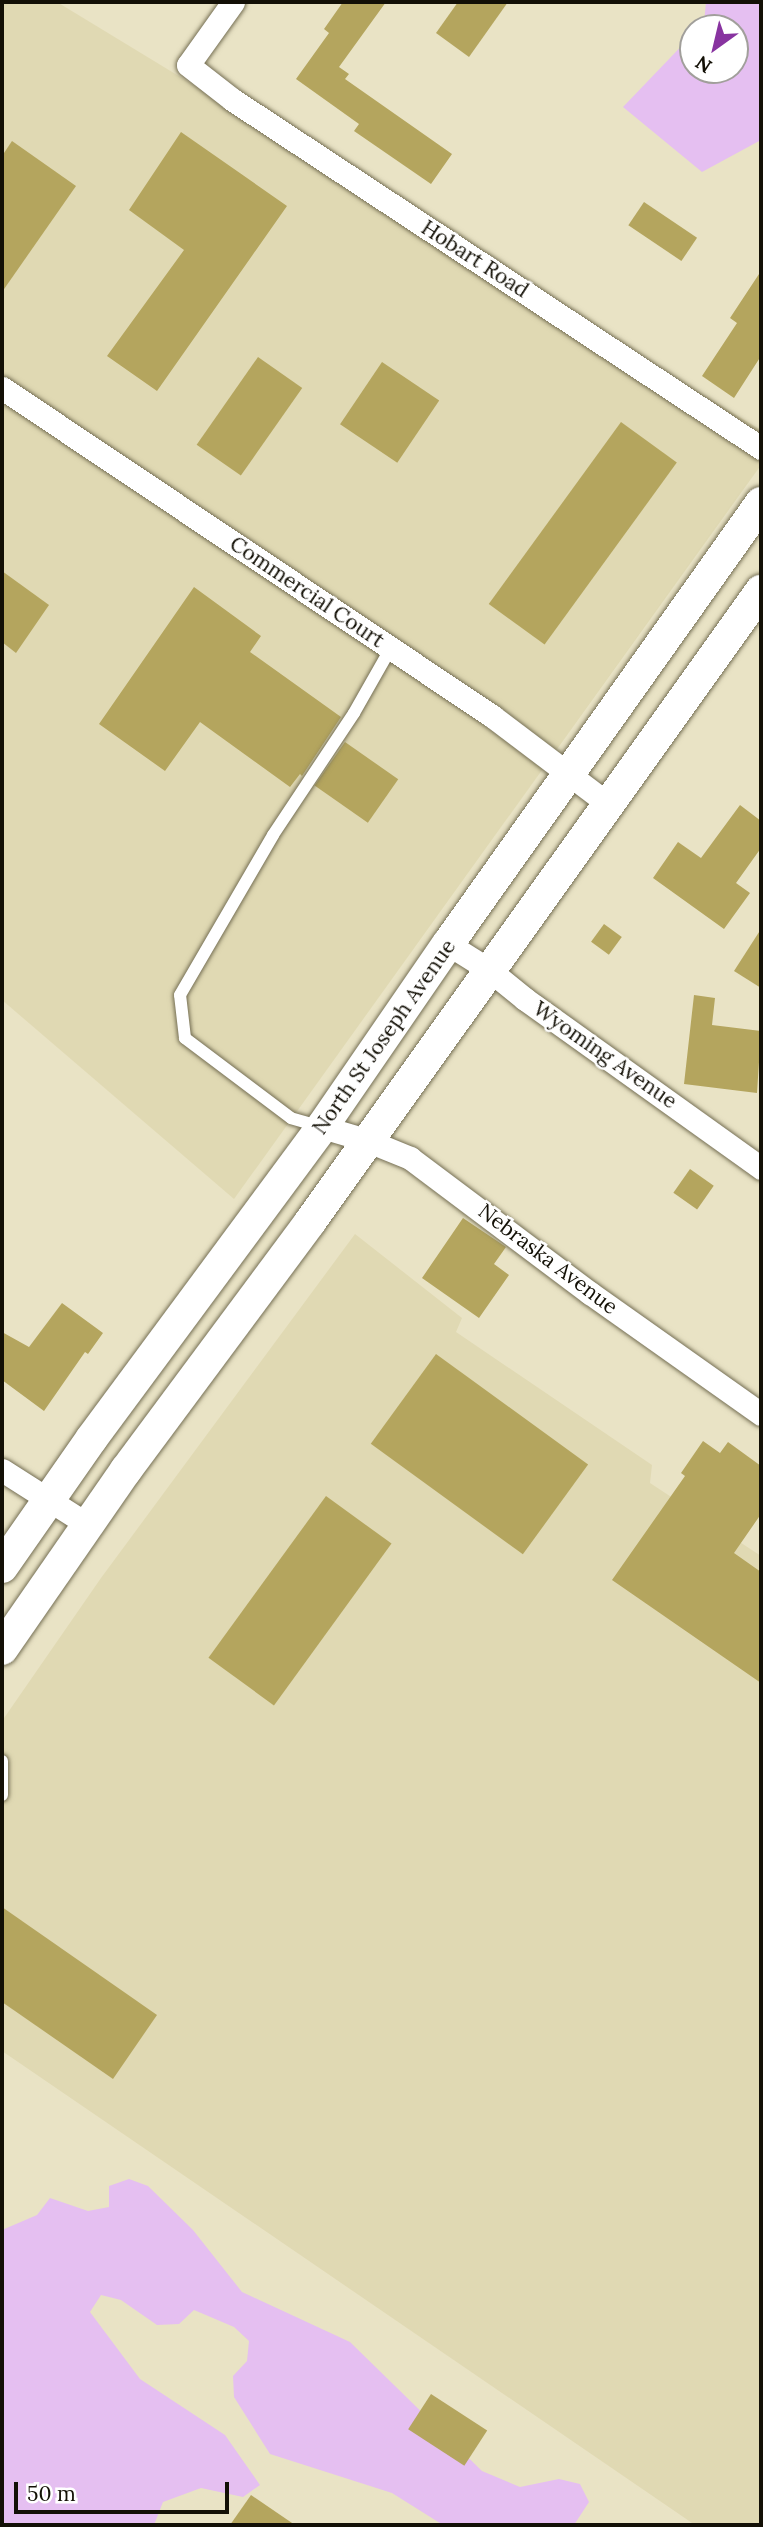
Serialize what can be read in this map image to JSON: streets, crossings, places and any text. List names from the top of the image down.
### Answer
{
  "streets": {
    "main road": ["North St Joseph Avenue"],
    "street": [
      "Hobart Road",
      "Commercial Court",
      "Wyoming Avenue",
      "Nebraska Avenue"
    ]
  },
  "crossings": [
    ["Commercial Court", "North St Joseph Avenue"],
    ["North St Joseph Avenue", "Wyoming Avenue"],
    ["North St Joseph Avenue", "Nebraska Avenue"]
  ],
  "scale_bar": "50 m",
  "north": "bottom left"
}
